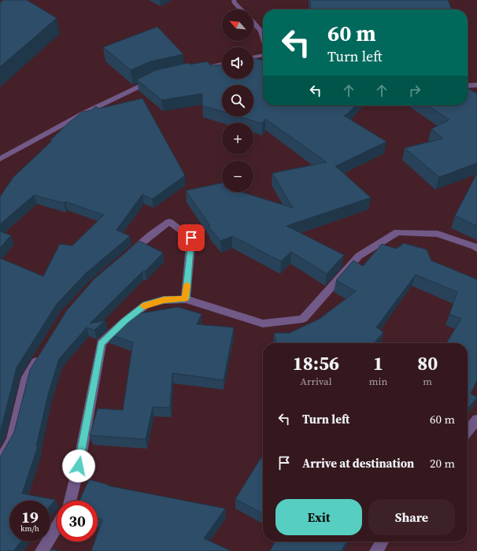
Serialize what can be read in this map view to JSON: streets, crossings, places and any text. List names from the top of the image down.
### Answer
{
  "north": "top left",
  "page": {
    "map_buttons": ["+", "−"],
    "turn": ["60 m", "Turn left"],
    "eta": [
      "18:56",
      "Arrival",
      "1",
      "min",
      "80",
      "m"
    ],
    "list": [
      {
        "name": "Turn left",
        "value": "60 m"
      },
      {
        "name": "Arrive at destination",
        "value": "20 m"
      }
    ],
    "buttons": ["Exit", "Share"],
    "speed": "19 km/h",
    "limit": "30"
  }
}
